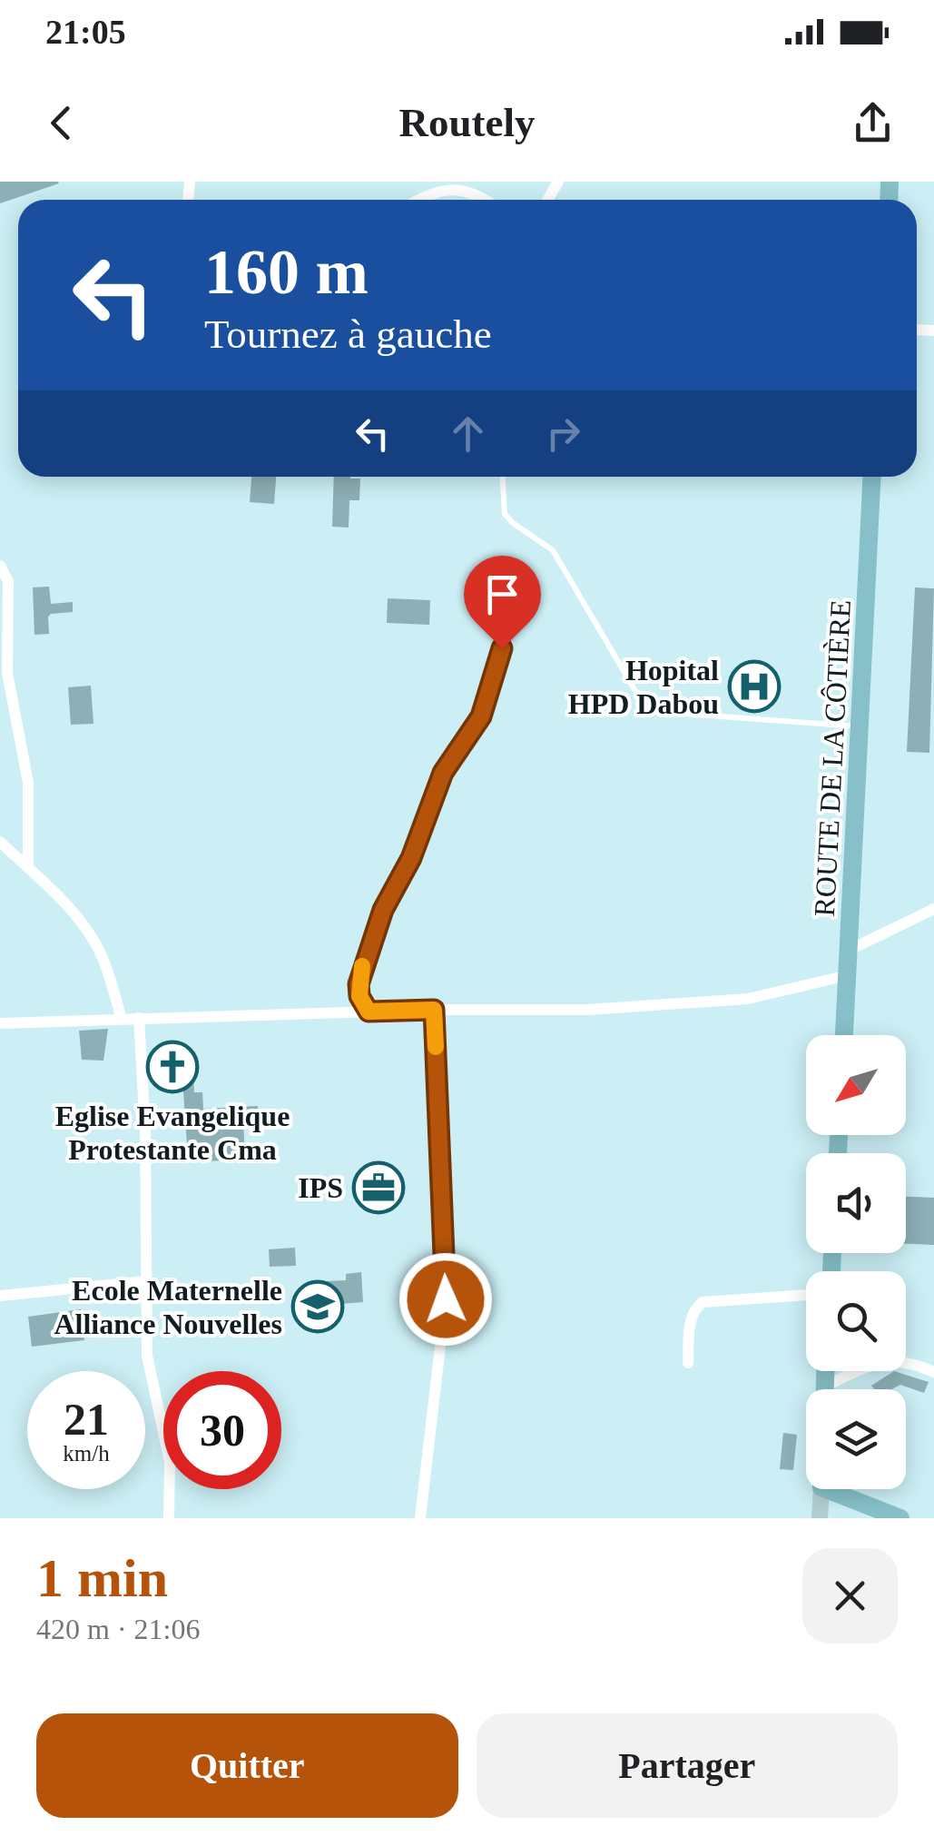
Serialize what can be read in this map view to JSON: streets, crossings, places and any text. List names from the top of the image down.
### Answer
{
  "streets": {
    "main road": ["ROUTE DE LA CÔTIÈRE"]
  },
  "places": {
    "hospital": ["Hopital HPD Dabou"],
    "church": ["Eglise Evangelique Protestante Cma"],
    "office": ["IPS"],
    "school or university": ["Ecole Maternelle Alliance Nouvelles"]
  },
  "north": "bottom left",
  "page": {
    "status": "21:05",
    "header": "Routely",
    "turn": ["160 m", "Tournez à gauche"],
    "speed": "21 km/h",
    "limit": "30",
    "heading": ["1 min", "420 m · 21:06"],
    "buttons": ["Quitter", "Partager"]
  }
}
